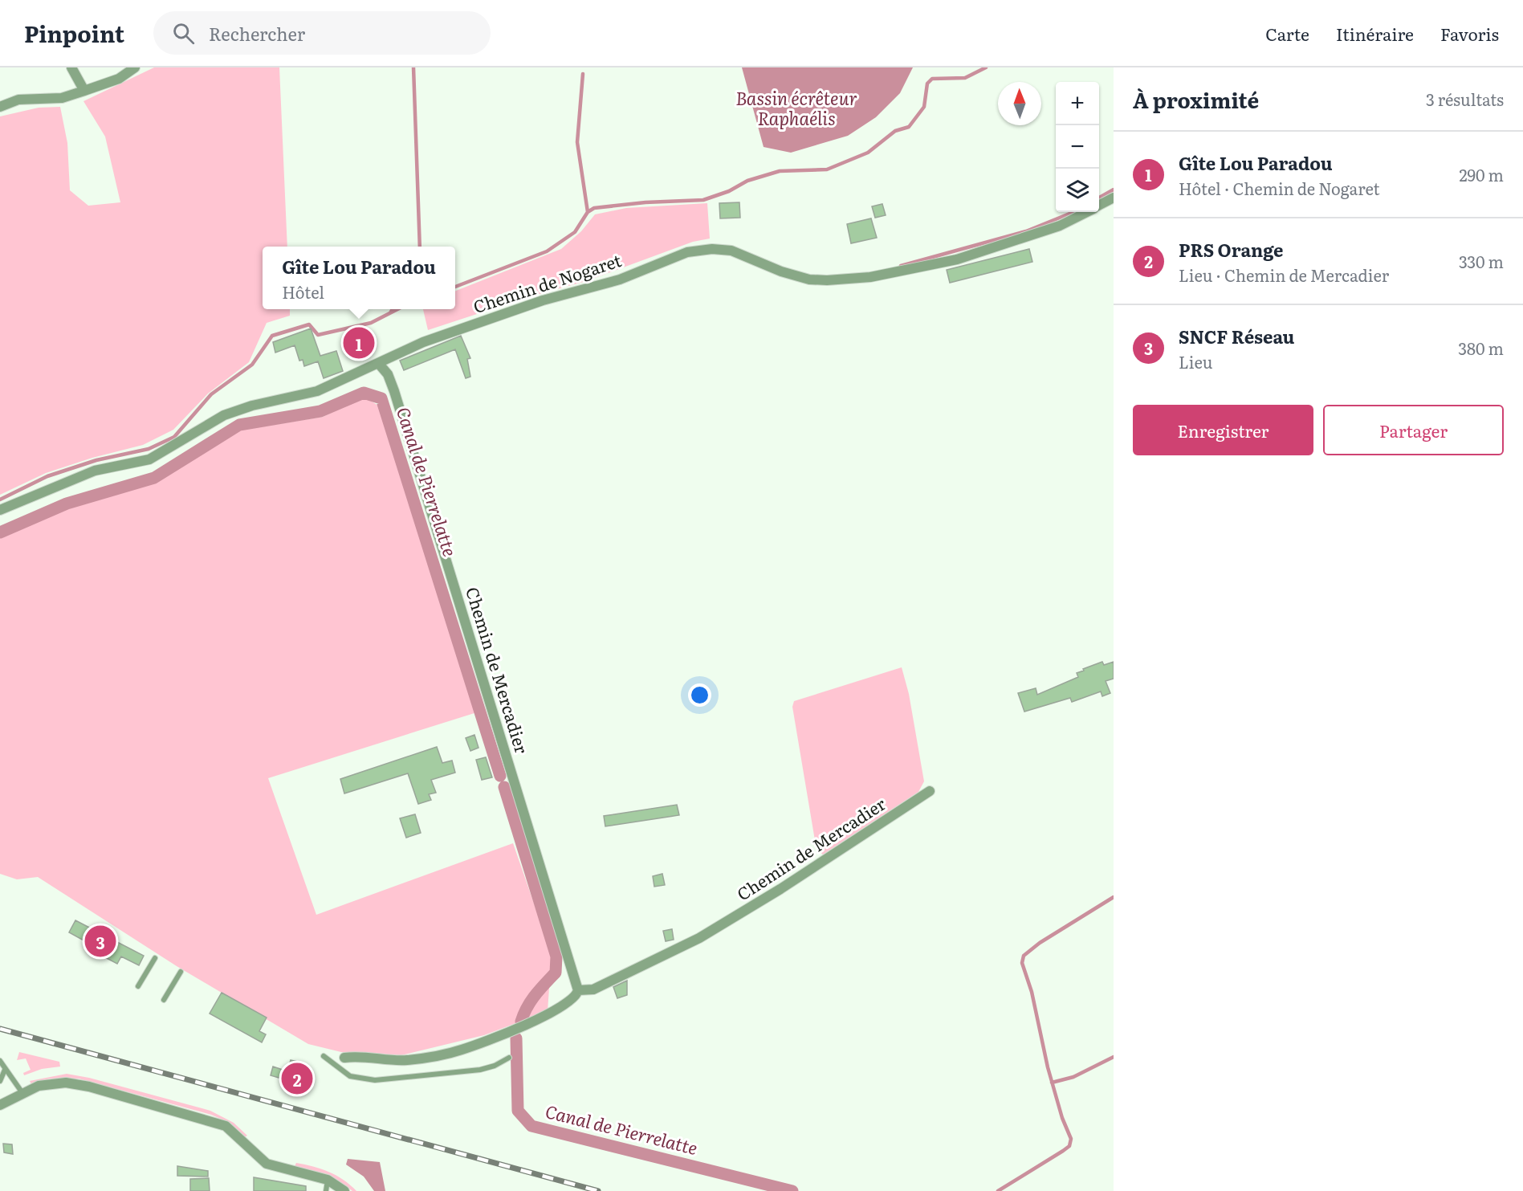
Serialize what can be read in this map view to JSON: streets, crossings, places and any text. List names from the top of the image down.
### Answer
{
  "streets": {
    "street": ["Chemin de Nogaret", "Chemin de Mercadier"]
  },
  "crossings": [
    ["Chemin de Nogaret", "Chemin de Mercadier"]
  ],
  "water": ["Bassin écrêteur Raphaélis", "Canal de Pierrelatte"],
  "north": "top",
  "page": {
    "header": "Pinpoint",
    "search": "Rechercher",
    "nav": ["Carte", "Itinéraire", "Favoris"],
    "heading": ["À proximité", "3 résultats"],
    "map_buttons": ["+", "−"],
    "list": [
      {
        "mark": "1",
        "name": "Gîte Lou Paradou",
        "note": "Hôtel · Chemin de Nogaret",
        "value": "290 m"
      },
      {
        "mark": "2",
        "name": "PRS Orange",
        "note": "Lieu · Chemin de Mercadier",
        "value": "330 m"
      },
      {
        "mark": "3",
        "name": "SNCF Réseau",
        "note": "Lieu",
        "value": "380 m"
      }
    ],
    "popup": ["Gîte Lou Paradou", "Hôtel"],
    "pins": ["1", "3", "2"],
    "buttons": ["Enregistrer", "Partager"]
  }
}
